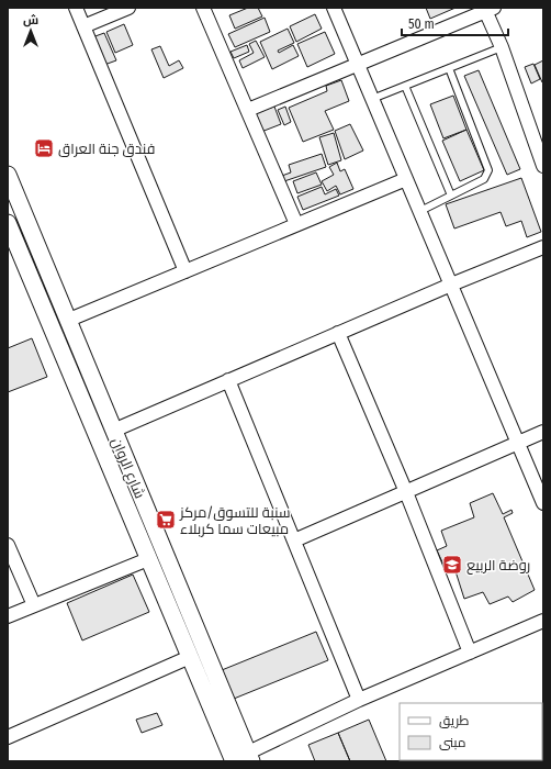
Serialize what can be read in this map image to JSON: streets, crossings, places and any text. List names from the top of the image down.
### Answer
{
  "streets": {
    "street": ["شارع الروان"]
  },
  "places": {
    "hotel": ["فندق جنة العراق"],
    "supermarket": ["سنبة للتسوق/مركز مبيعات سما كربلاء"],
    "school or university": ["روضة الربيع"]
  },
  "legend": ["طريق", "مبنى"],
  "scale_bar": "50 m",
  "north": "top"
}
